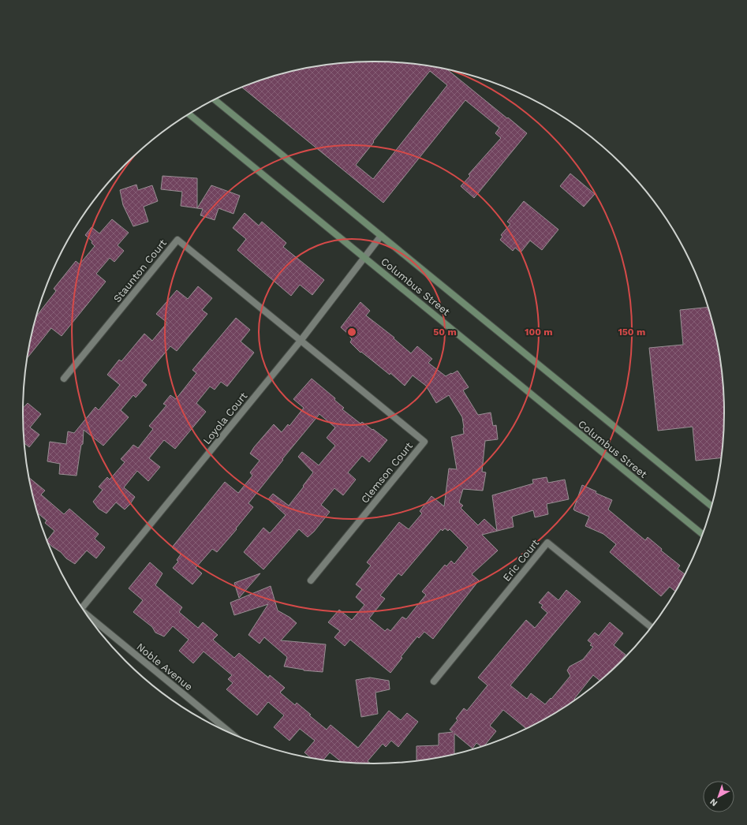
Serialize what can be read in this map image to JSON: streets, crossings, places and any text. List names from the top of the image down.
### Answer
{
  "streets": {
    "main road": ["Columbus Street"],
    "street": [
      "Staunton Court",
      "Loyola Court",
      "Clemson Court",
      "Eric Court",
      "Noble Avenue"
    ]
  },
  "crossings": [
    ["Staunton Court", "Loyola Court"],
    ["Staunton Court", "Clemson Court"],
    ["Columbus Street", "Loyola Court"],
    ["Loyola Court", "Clemson Court"]
  ],
  "north": "bottom left",
  "rings": ["50 m", "100 m", "150 m"]
}
